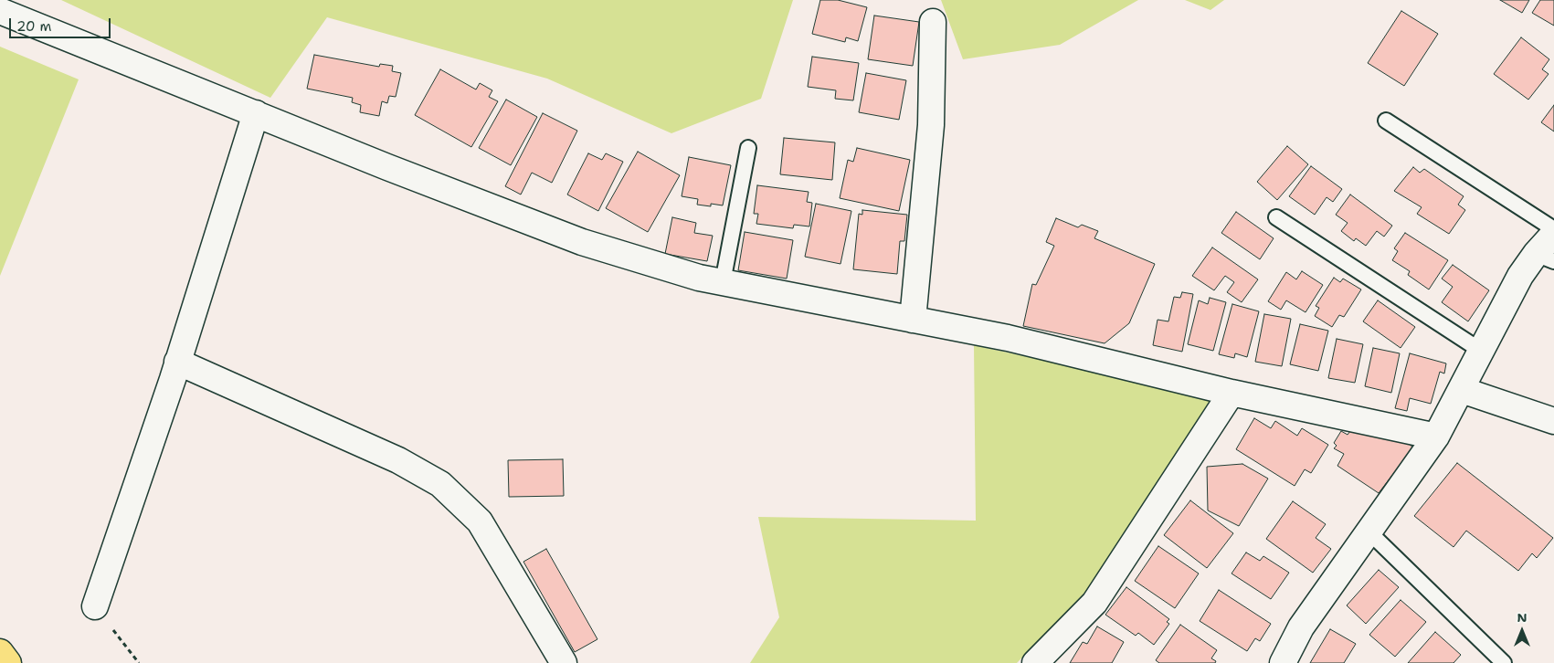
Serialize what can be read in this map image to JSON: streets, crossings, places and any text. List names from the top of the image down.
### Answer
{
  "scale_bar": "20 m",
  "north": "top"
}
